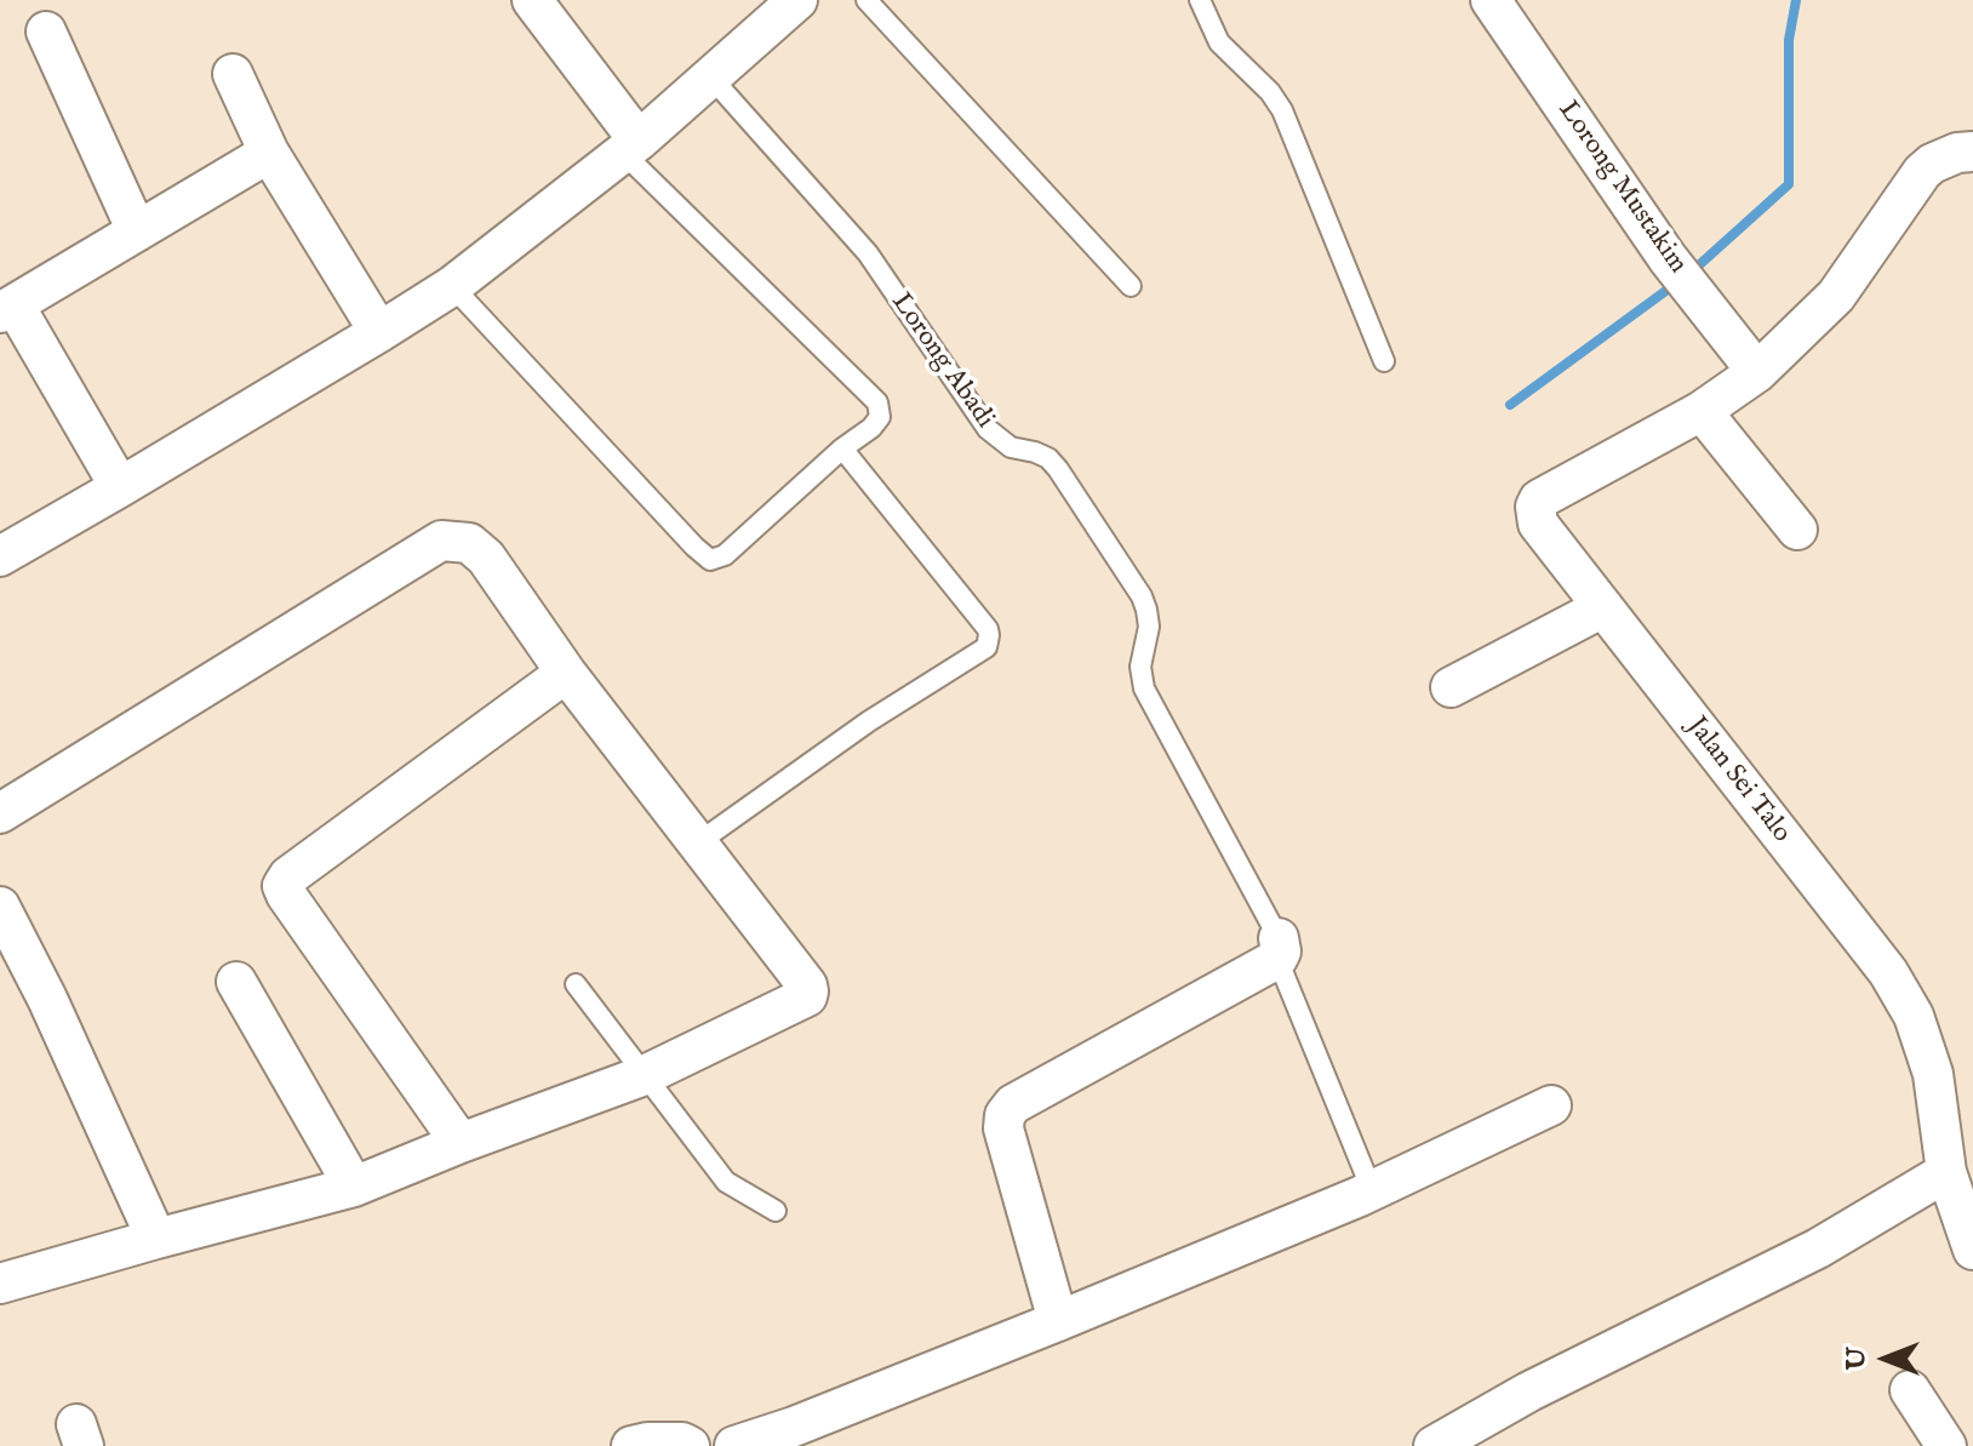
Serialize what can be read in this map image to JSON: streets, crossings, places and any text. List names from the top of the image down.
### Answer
{
  "streets": {
    "street": ["Lorong Mustakim", "Jalan Sei Talo"],
    "lane": ["Lorong Abadi"]
  },
  "crossings": [
    ["Lorong Mustakim", "Jalan Sei Talo"]
  ],
  "north": "left"
}
